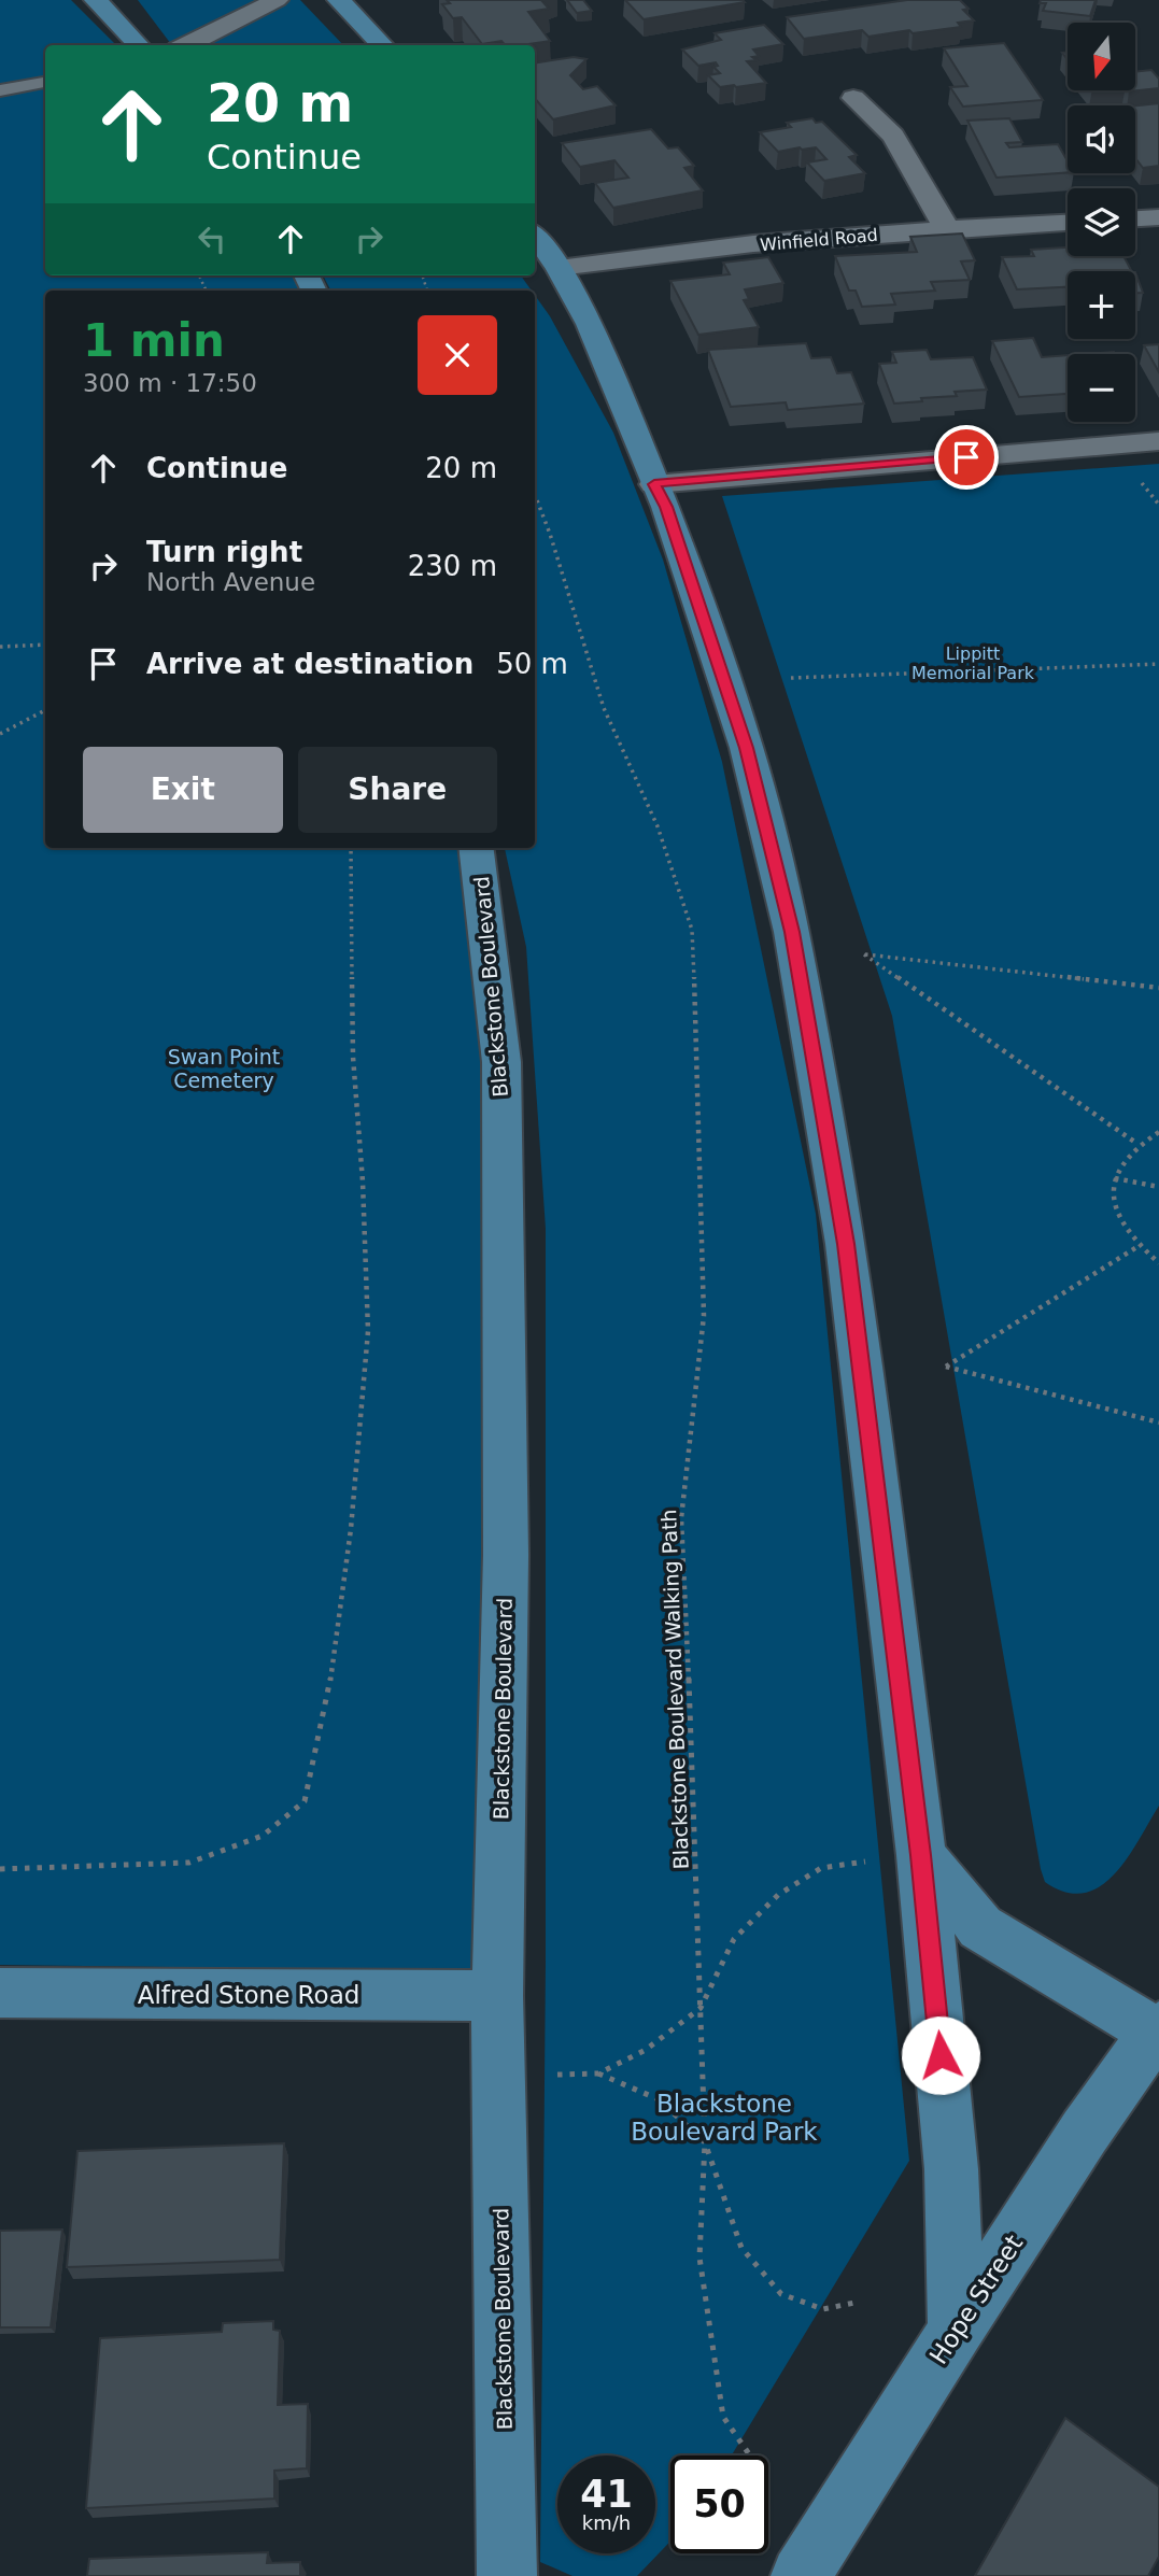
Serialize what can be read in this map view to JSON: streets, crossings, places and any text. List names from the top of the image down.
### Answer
{
  "streets": {
    "main road": ["Blackstone Boulevard", "Alfred Stone Road", "Hope Street"],
    "street": ["Winfield Road"],
    "path": ["Blackstone Boulevard Walking Path"]
  },
  "crossings": [
    ["Blackstone Boulevard", "Alfred Stone Road"]
  ],
  "parks": ["Lippitt Memorial Park", "Swan Point Cemetery", "Blackstone Boulevard Park"],
  "north": "bottom",
  "page": {
    "map_buttons": ["+", "−"],
    "turn": ["20 m", "Continue"],
    "heading": ["1 min", "300 m · 17:50"],
    "list": [
      {
        "name": "Continue",
        "value": "20 m"
      },
      {
        "name": "Turn right",
        "note": "North Avenue",
        "value": "230 m"
      },
      {
        "name": "Arrive at destination",
        "value": "50 m"
      }
    ],
    "buttons": ["Exit", "Share"],
    "speed": "41 km/h",
    "limit": "50"
  }
}
